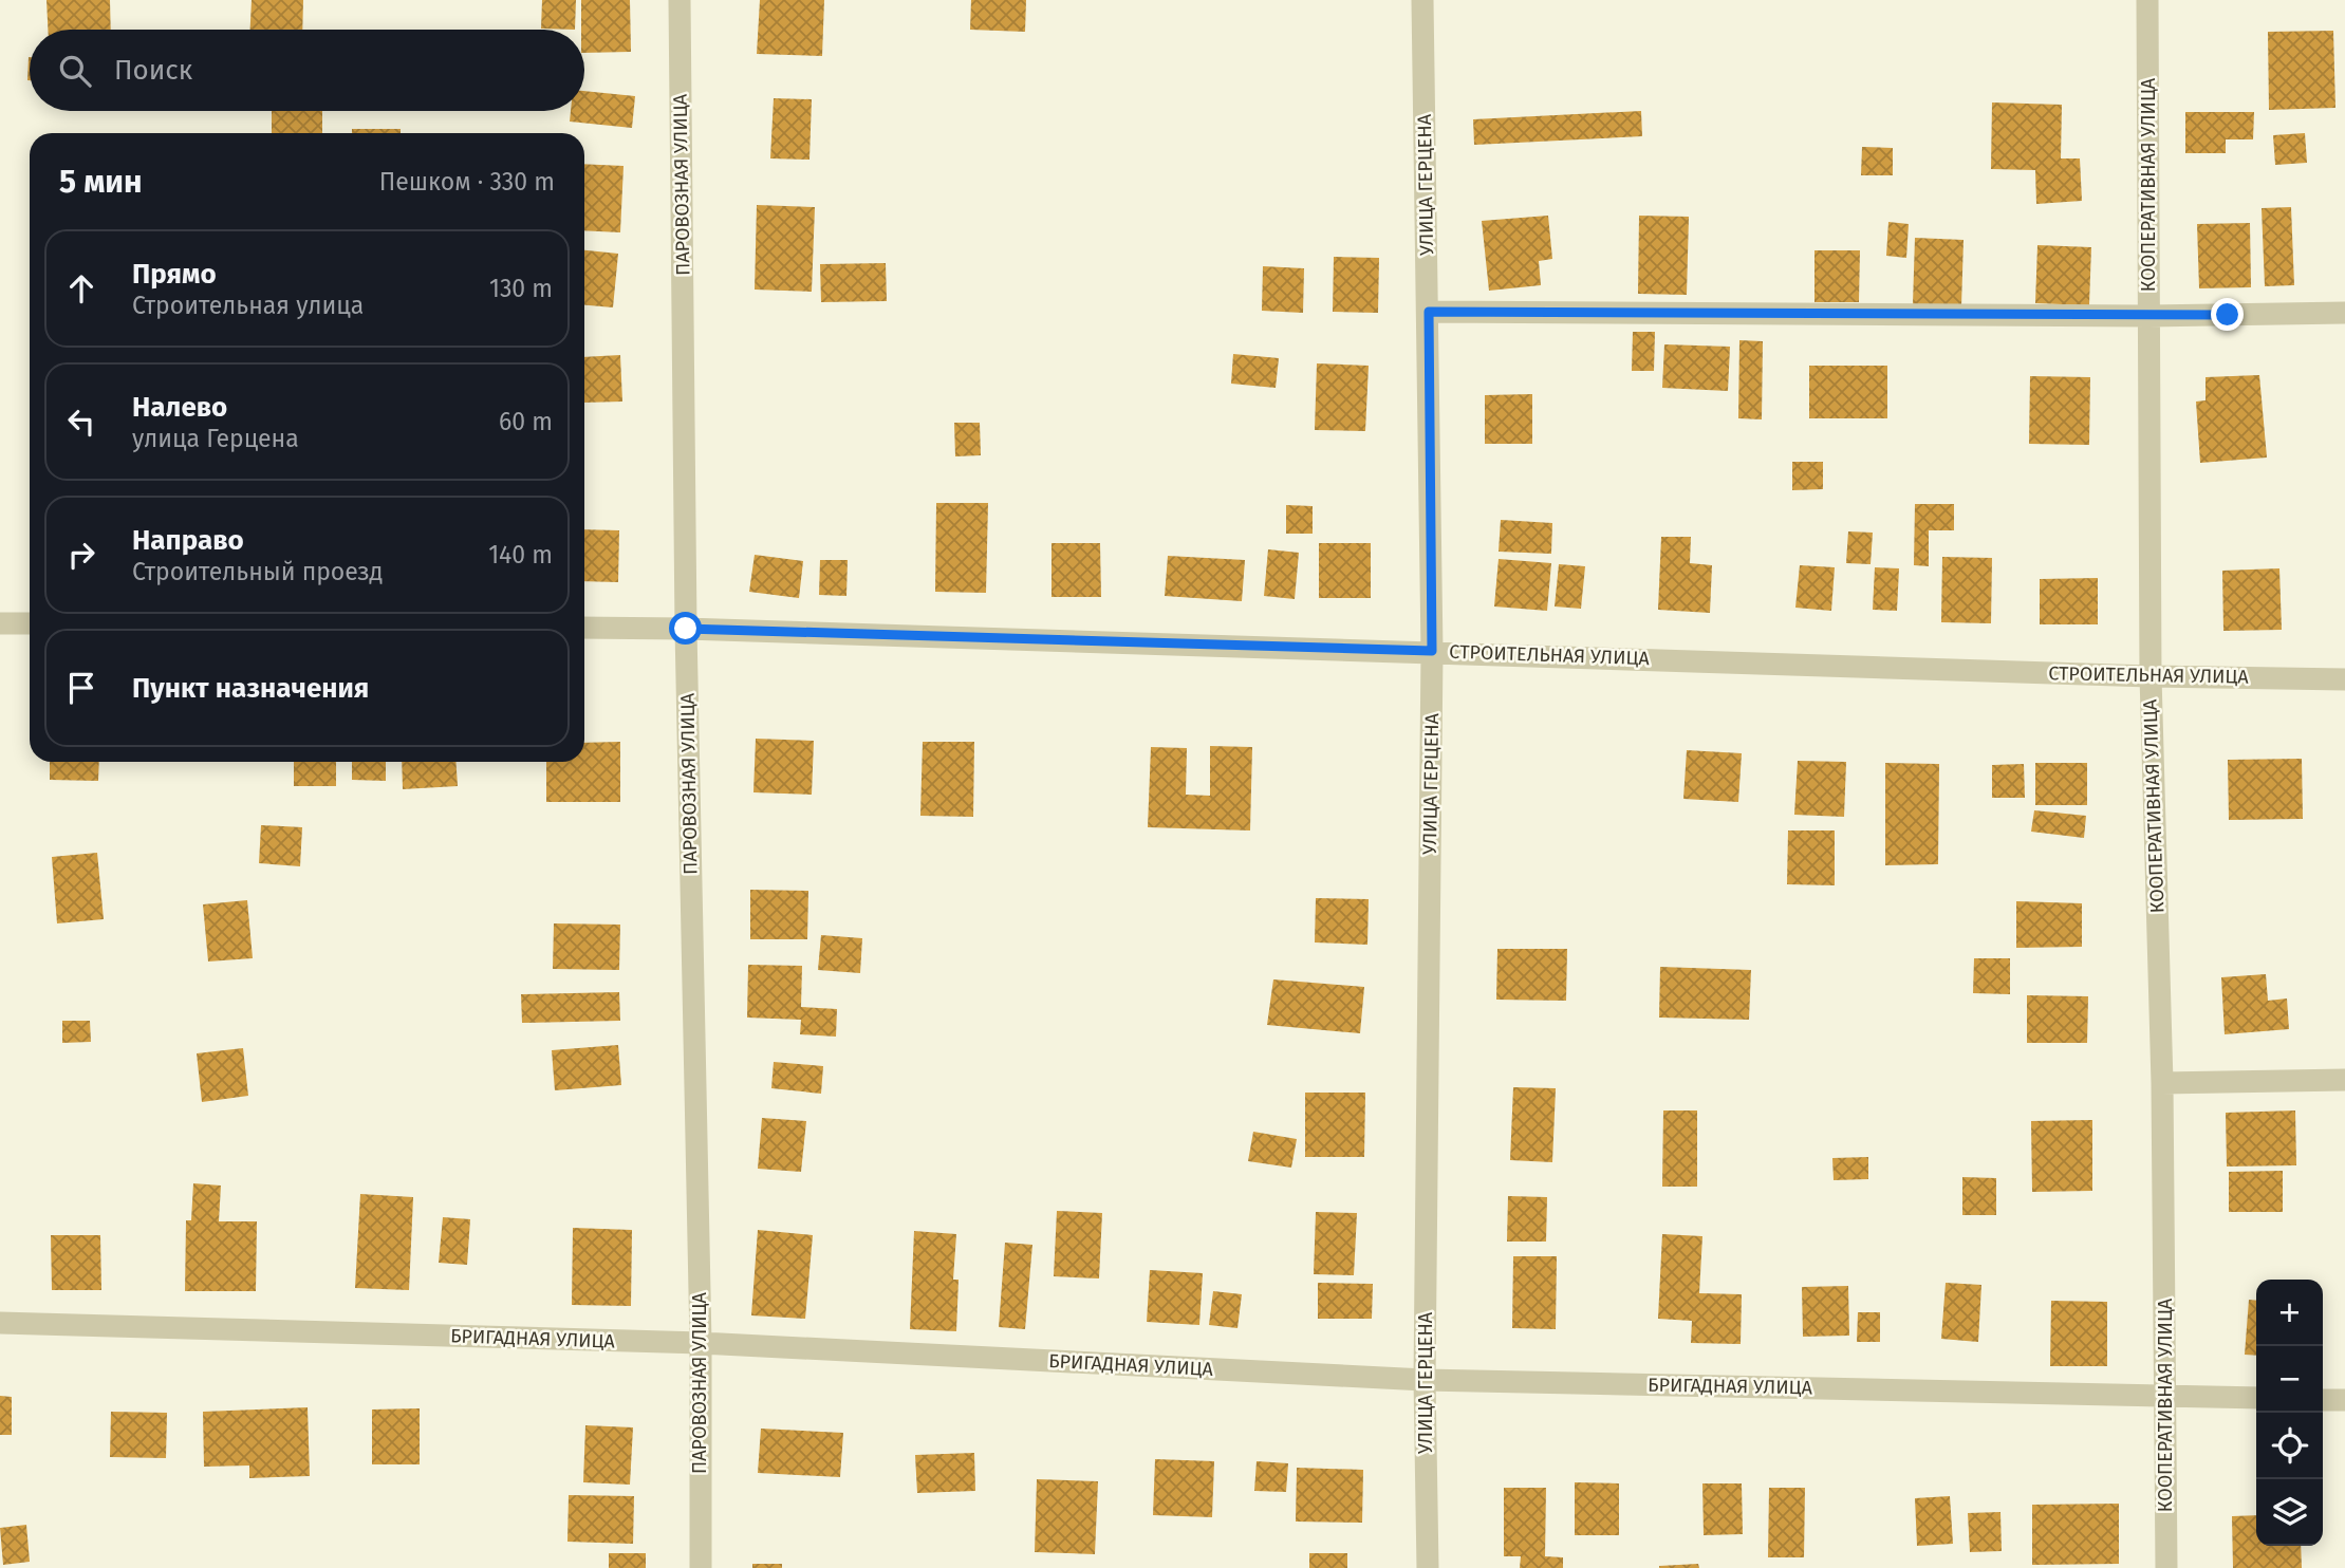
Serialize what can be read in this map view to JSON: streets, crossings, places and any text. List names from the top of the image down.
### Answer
{
  "streets": {
    "street": [
      "ПАРОВОЗНАЯ УЛИЦА",
      "УЛИЦА ГЕРЦЕНА",
      "КООПЕРАТИВНАЯ УЛИЦА",
      "СТРОИТЕЛЬНАЯ УЛИЦА",
      "БРИГАДНАЯ УЛИЦА"
    ]
  },
  "crossings": [
    ["ПАРОВОЗНАЯ УЛИЦА", "СТРОИТЕЛЬНАЯ УЛИЦА"],
    ["ПАРОВОЗНАЯ УЛИЦА", "БРИГАДНАЯ УЛИЦА"],
    ["УЛИЦА ГЕРЦЕНА", "СТРОИТЕЛЬНАЯ УЛИЦА"],
    ["УЛИЦА ГЕРЦЕНА", "БРИГАДНАЯ УЛИЦА"],
    ["КООПЕРАТИВНАЯ УЛИЦА", "СТРОИТЕЛЬНАЯ УЛИЦА"],
    ["КООПЕРАТИВНАЯ УЛИЦА", "БРИГАДНАЯ УЛИЦА"]
  ],
  "page": {
    "search": "Поиск",
    "heading": ["5 мин", "Пешком · 330 m"],
    "list": [
      ["Прямо", "Строительная улица", "130 m"],
      ["Налево", "улица Герцена", "60 m"],
      ["Направо", "Строительный проезд", "140 m"],
      "Пункт назначения"
    ],
    "map_buttons": ["+", "−"]
  }
}
